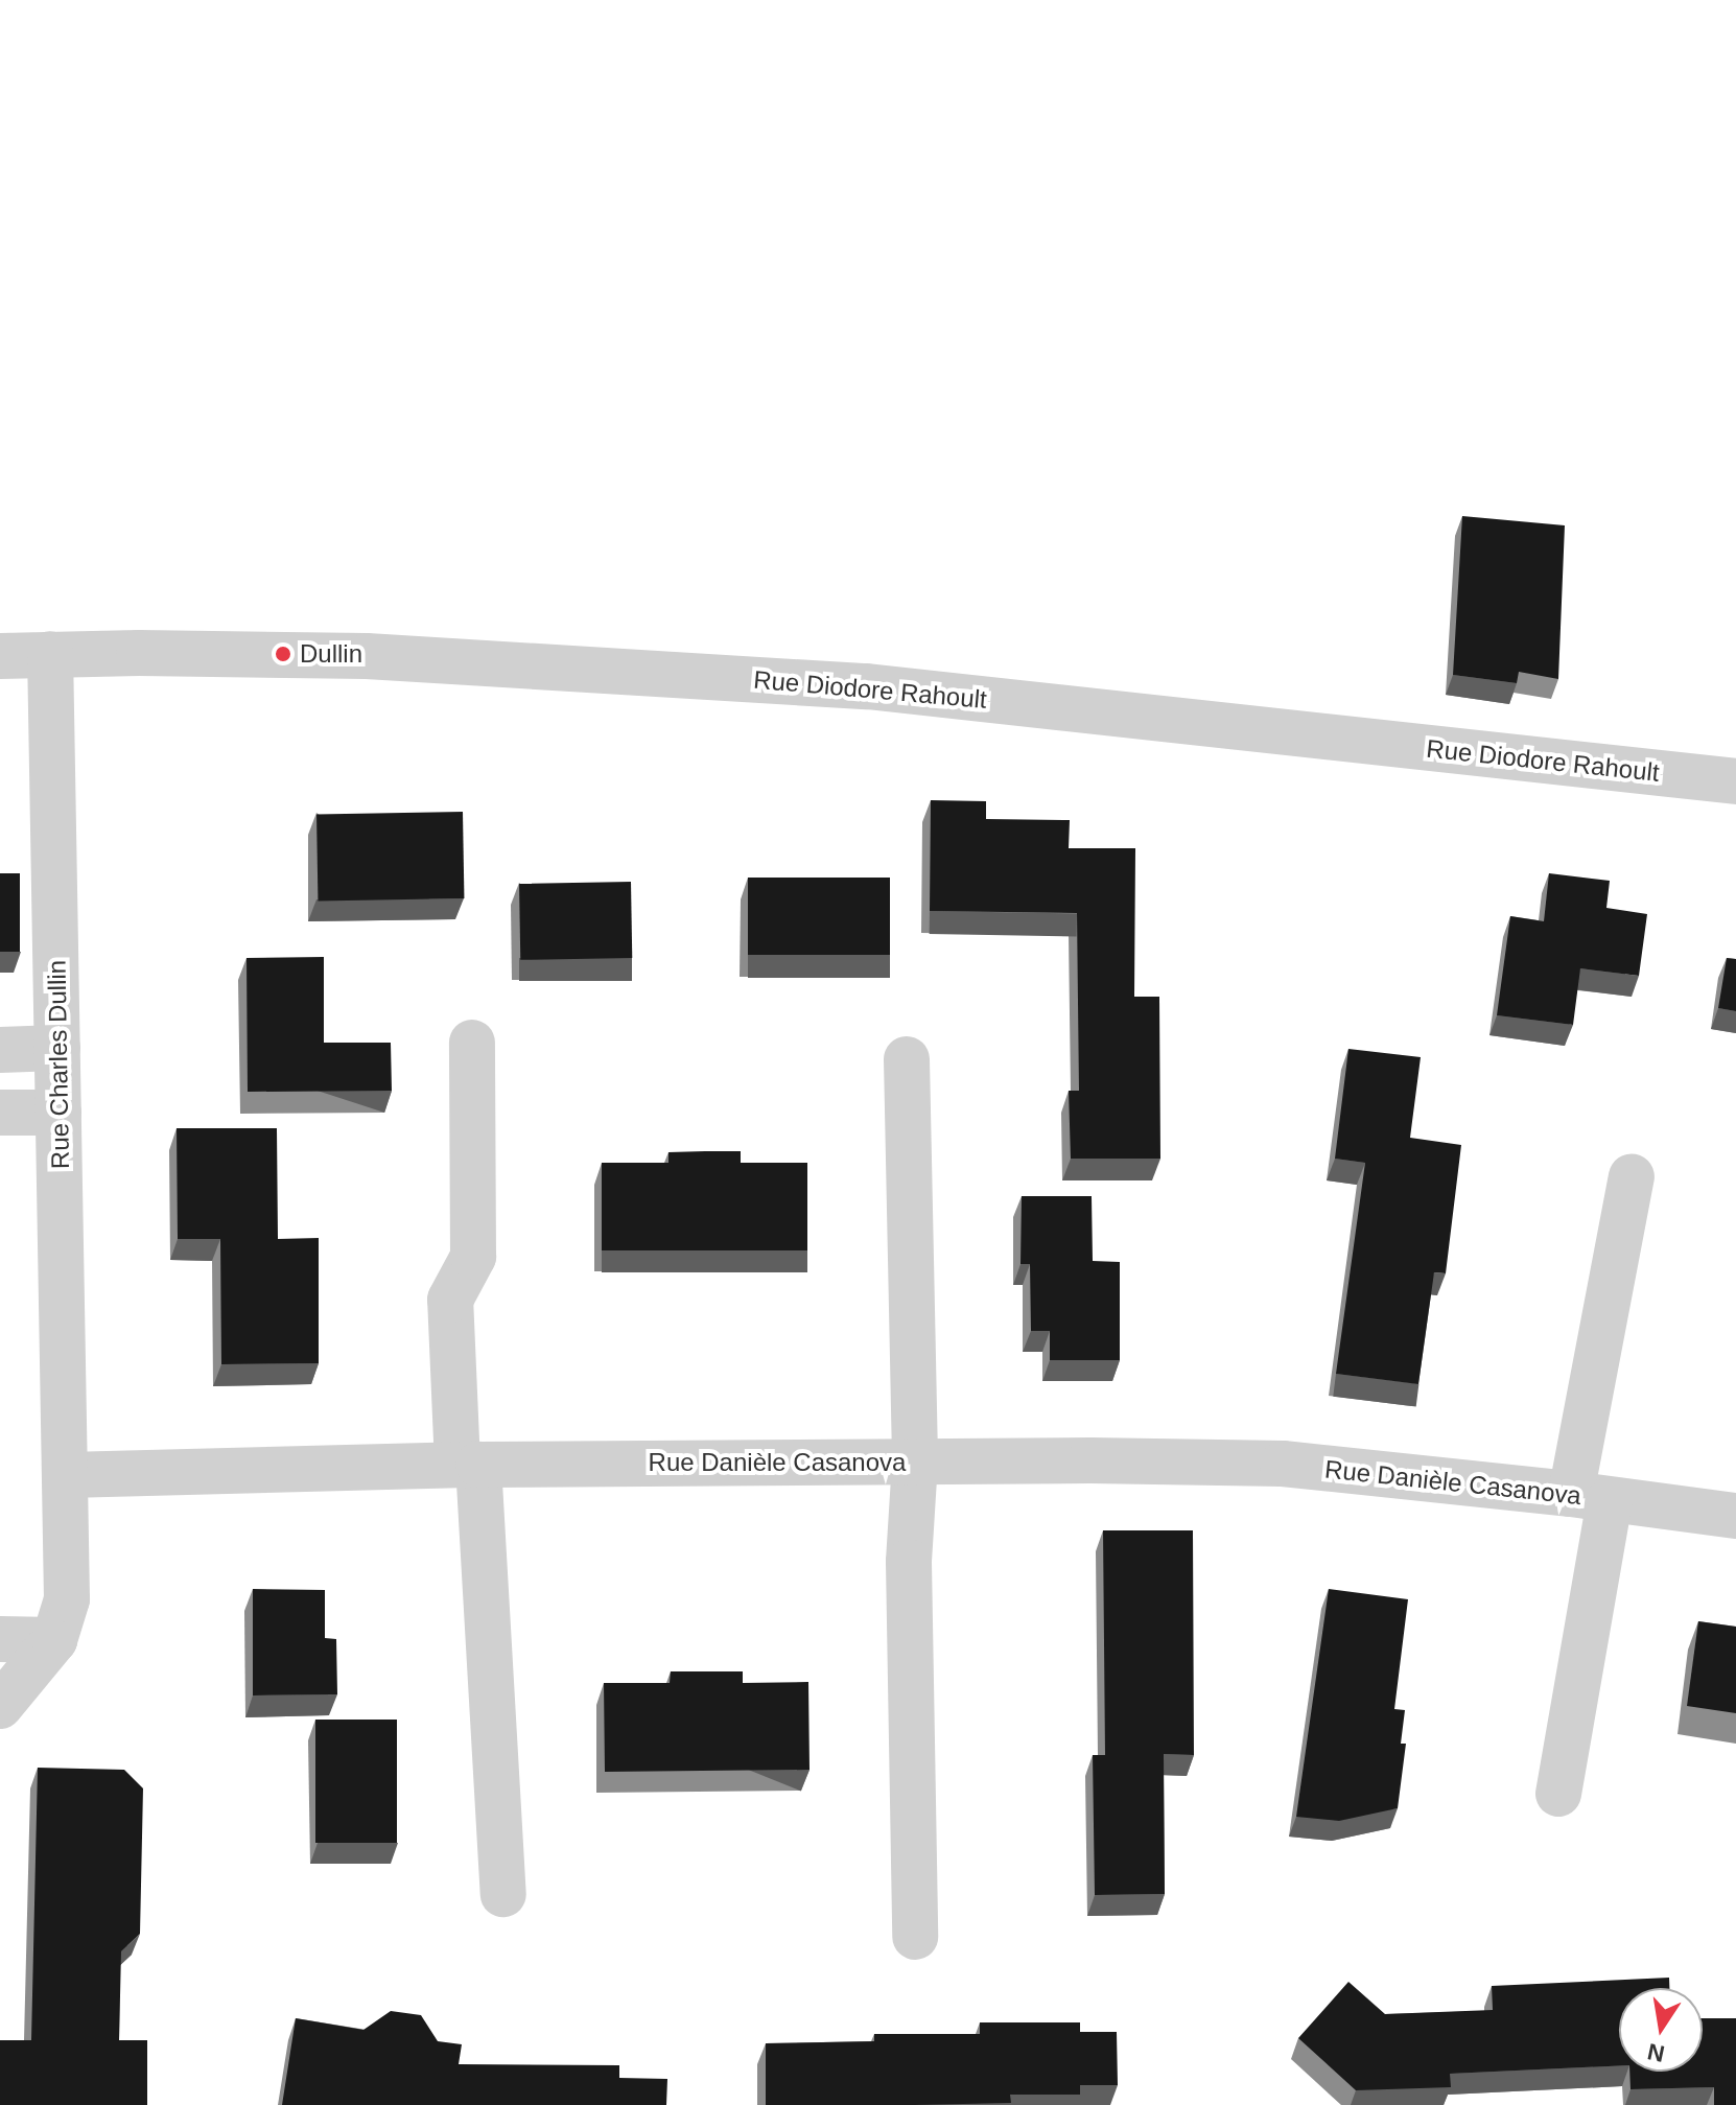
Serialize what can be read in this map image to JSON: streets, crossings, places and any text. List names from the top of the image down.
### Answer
{
  "streets": {
    "street": ["Rue Diodore Rahoult", "Rue Charles Dullin", "Rue Danièle Casanova"]
  },
  "crossings": [
    ["Rue Diodore Rahoult", "Rue Charles Dullin"],
    ["Rue Charles Dullin", "Rue Danièle Casanova"]
  ],
  "places": ["Dullin"],
  "north": "bottom"
}
